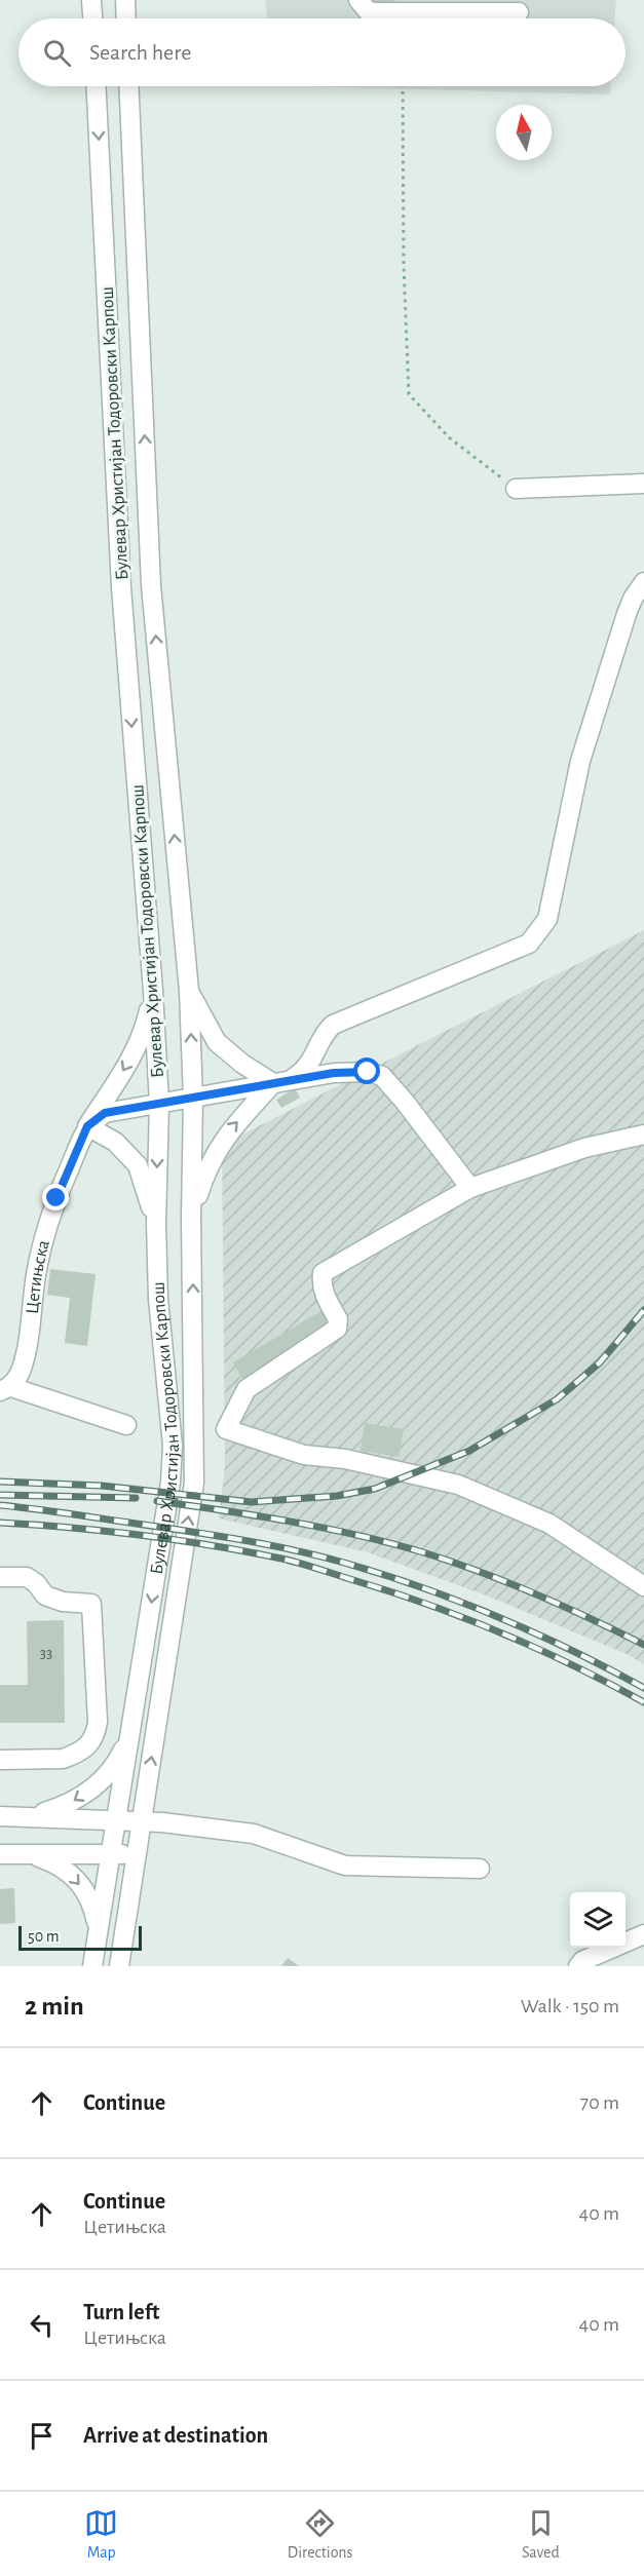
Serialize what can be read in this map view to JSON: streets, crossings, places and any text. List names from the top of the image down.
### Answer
{
  "streets": {
    "street": ["Булевар Христијан Тодоровски Карпош", "Цетињска"]
  },
  "crossings": [
    ["Булевар Христијан Тодоровски Карпош", "Цетињска"]
  ],
  "house_numbers": ["33"],
  "scale_bar": "50 m",
  "north": "top",
  "page": {
    "search": "Search here",
    "scale": "50 m",
    "heading": ["2 min", "Walk · 150 m"],
    "list": [
      ["Continue", "70 m"],
      ["Continue", "Цетињска", "40 m"],
      ["Turn left", "Цетињска", "40 m"],
      "Arrive at destination"
    ],
    "nav": ["Map", "Directions", "Saved"]
  }
}
